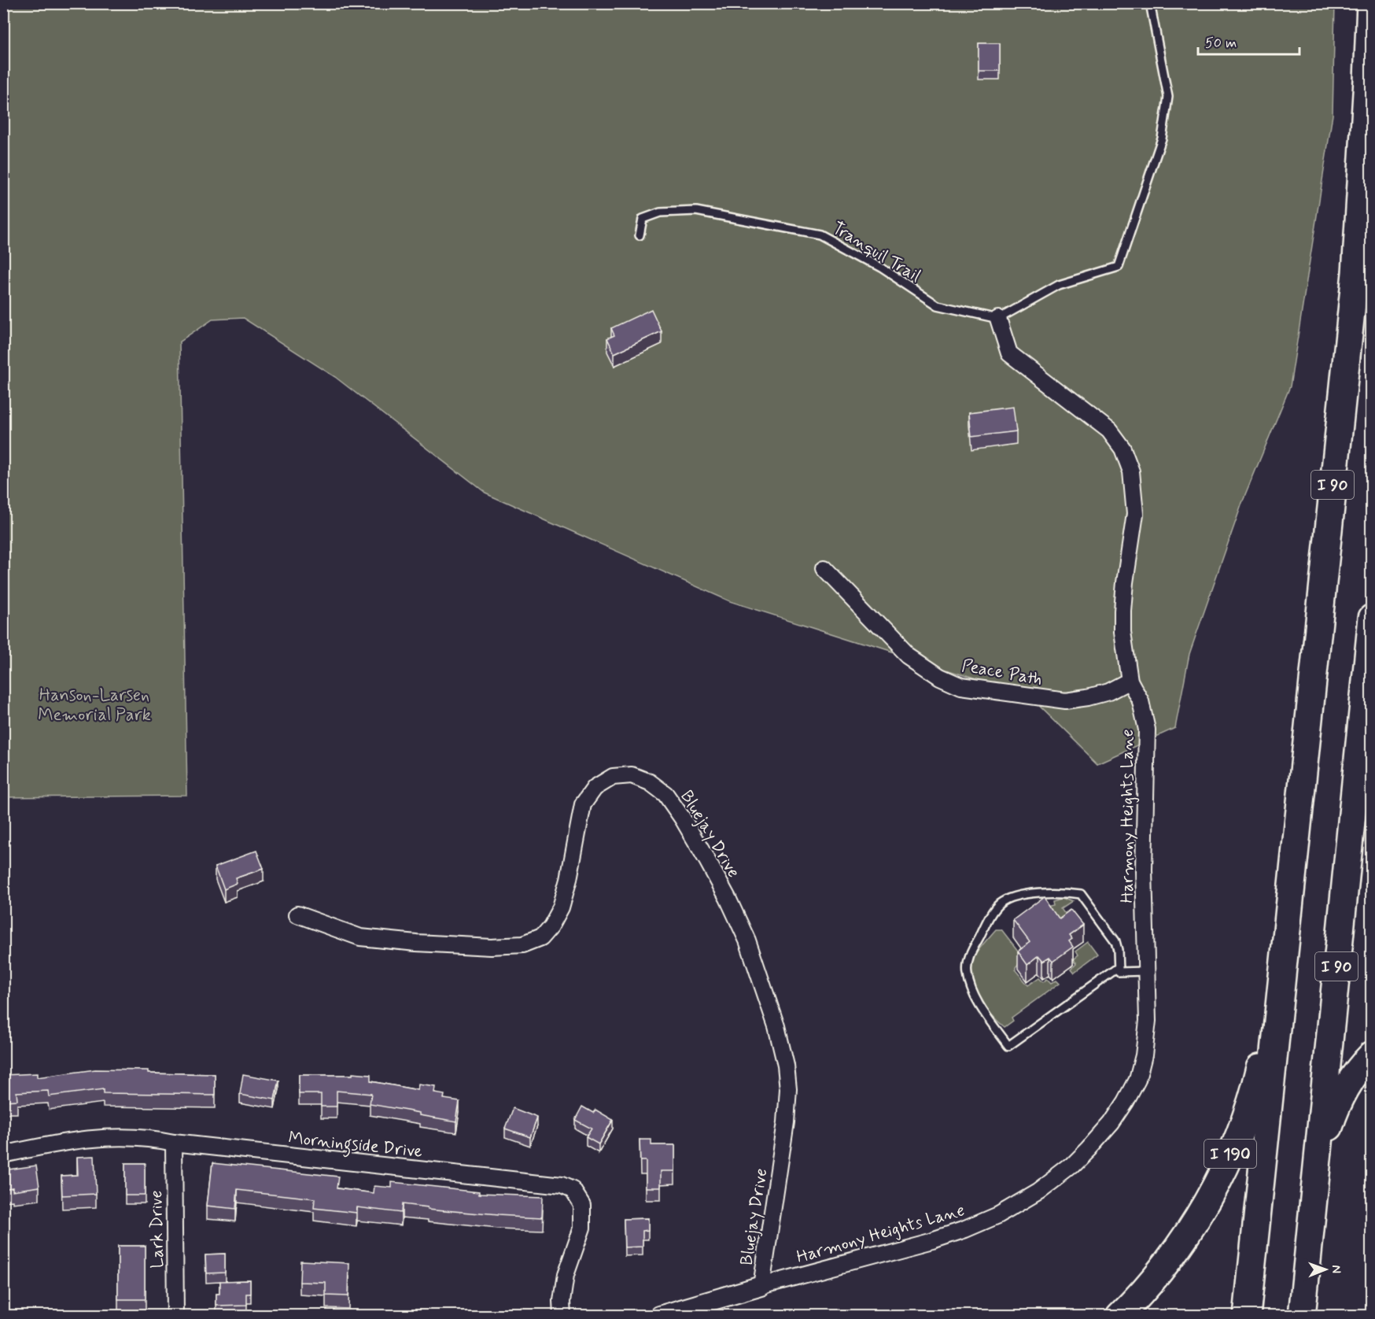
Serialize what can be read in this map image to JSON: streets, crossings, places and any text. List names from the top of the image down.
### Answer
{
  "streets": {
    "highway": ["I 90", "I 190"],
    "street": [
      "Peace Path",
      "Harmony Heights Lane",
      "Bluejay Drive",
      "Morningside Drive",
      "Lark Drive"
    ],
    "lane": ["Tranquil Trail"]
  },
  "crossings": [
    ["Tranquil Trail", "Harmony Heights Lane"],
    ["I 90", "I 190"],
    ["Peace Path", "Harmony Heights Lane"],
    ["Harmony Heights Lane", "Bluejay Drive"],
    ["Morningside Drive", "Lark Drive"]
  ],
  "parks": ["Hanson-Larsen Memorial Park"],
  "scale_bar": "50 m",
  "north": "right"
}
